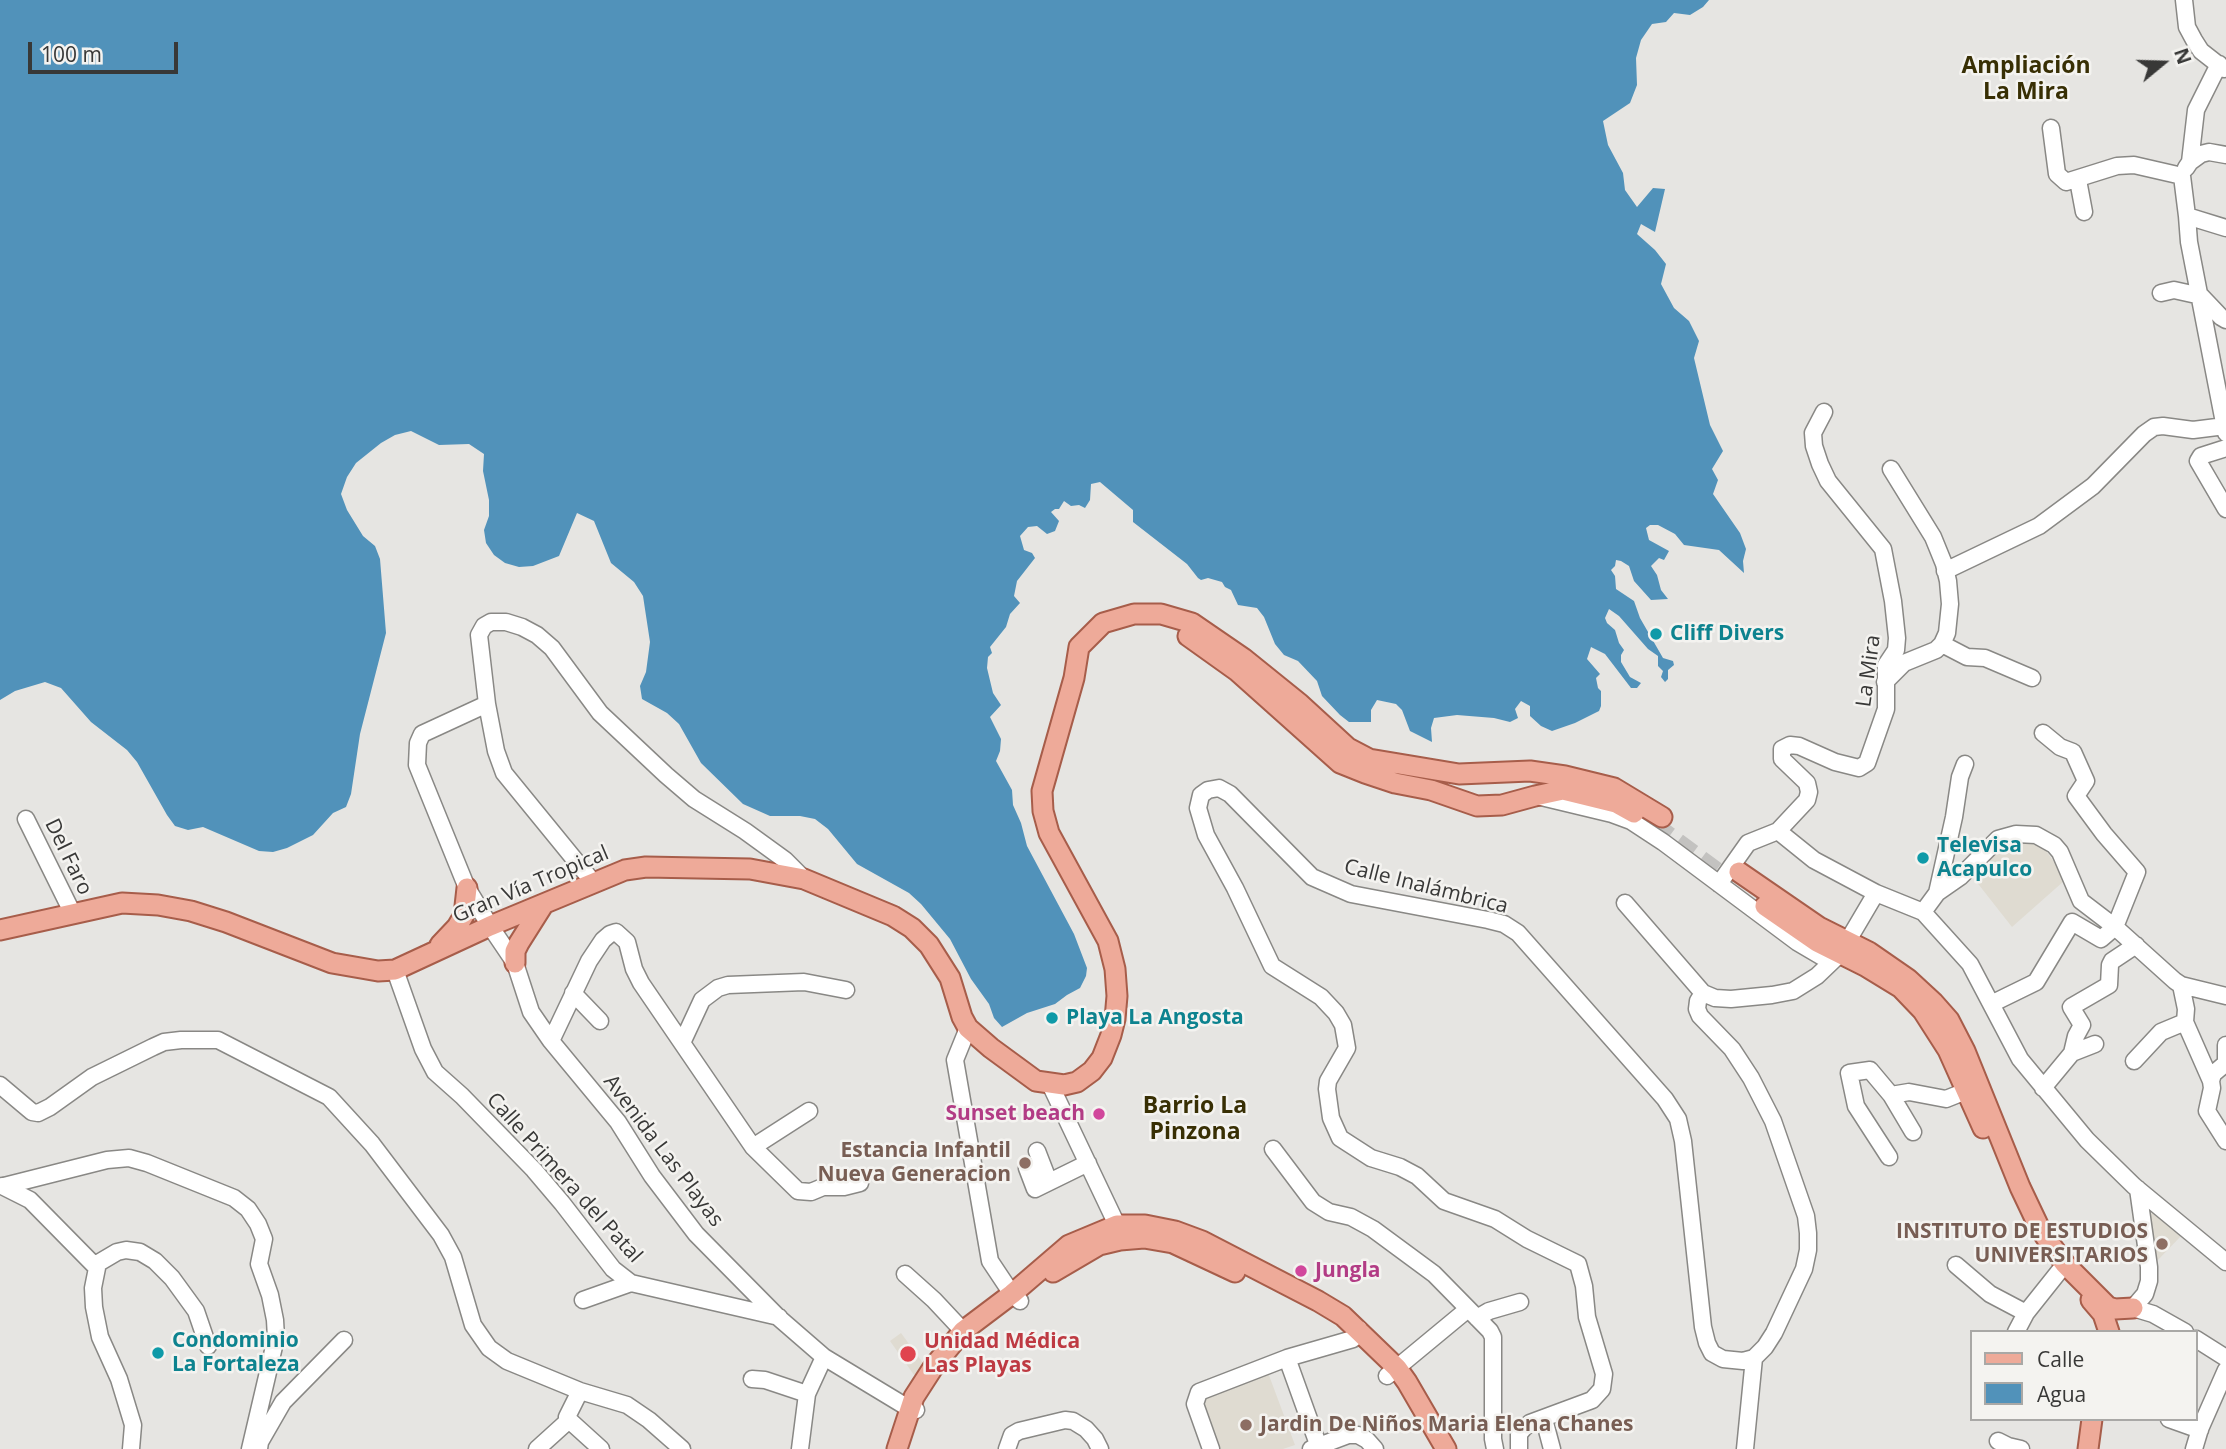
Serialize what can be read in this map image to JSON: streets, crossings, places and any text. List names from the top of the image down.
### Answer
{
  "streets": {
    "main road": ["Gran Vía Tropical"],
    "street": [
      "La Mira",
      "Del Faro",
      "Calle Inalámbrica",
      "Avenida Las Playas",
      "Calle Primera del Patal"
    ]
  },
  "crossings": [
    ["Del Faro", "Gran Vía Tropical"],
    ["Gran Vía Tropical", "Avenida Las Playas"],
    ["Gran Vía Tropical", "Calle Primera del Patal"],
    ["Avenida Las Playas", "Calle Primera del Patal"]
  ],
  "districts": ["Ampliación La Mira", "Barrio La Pinzona"],
  "places": [
    "Cliff Divers",
    "Televisa Acapulco",
    "Playa La Angosta",
    "Sunset beach",
    "Estancia Infantil Nueva Generacion",
    "INSTITUTO DE ESTUDIOS UNIVERSITARIOS",
    "Jungla",
    "Condominio La Fortaleza",
    "Unidad Médica Las Playas",
    "Jardin De Niños Maria Elena Chanes"
  ],
  "legend": ["Calle", "Agua"],
  "scale_bar": "100 m",
  "north": "right"
}
